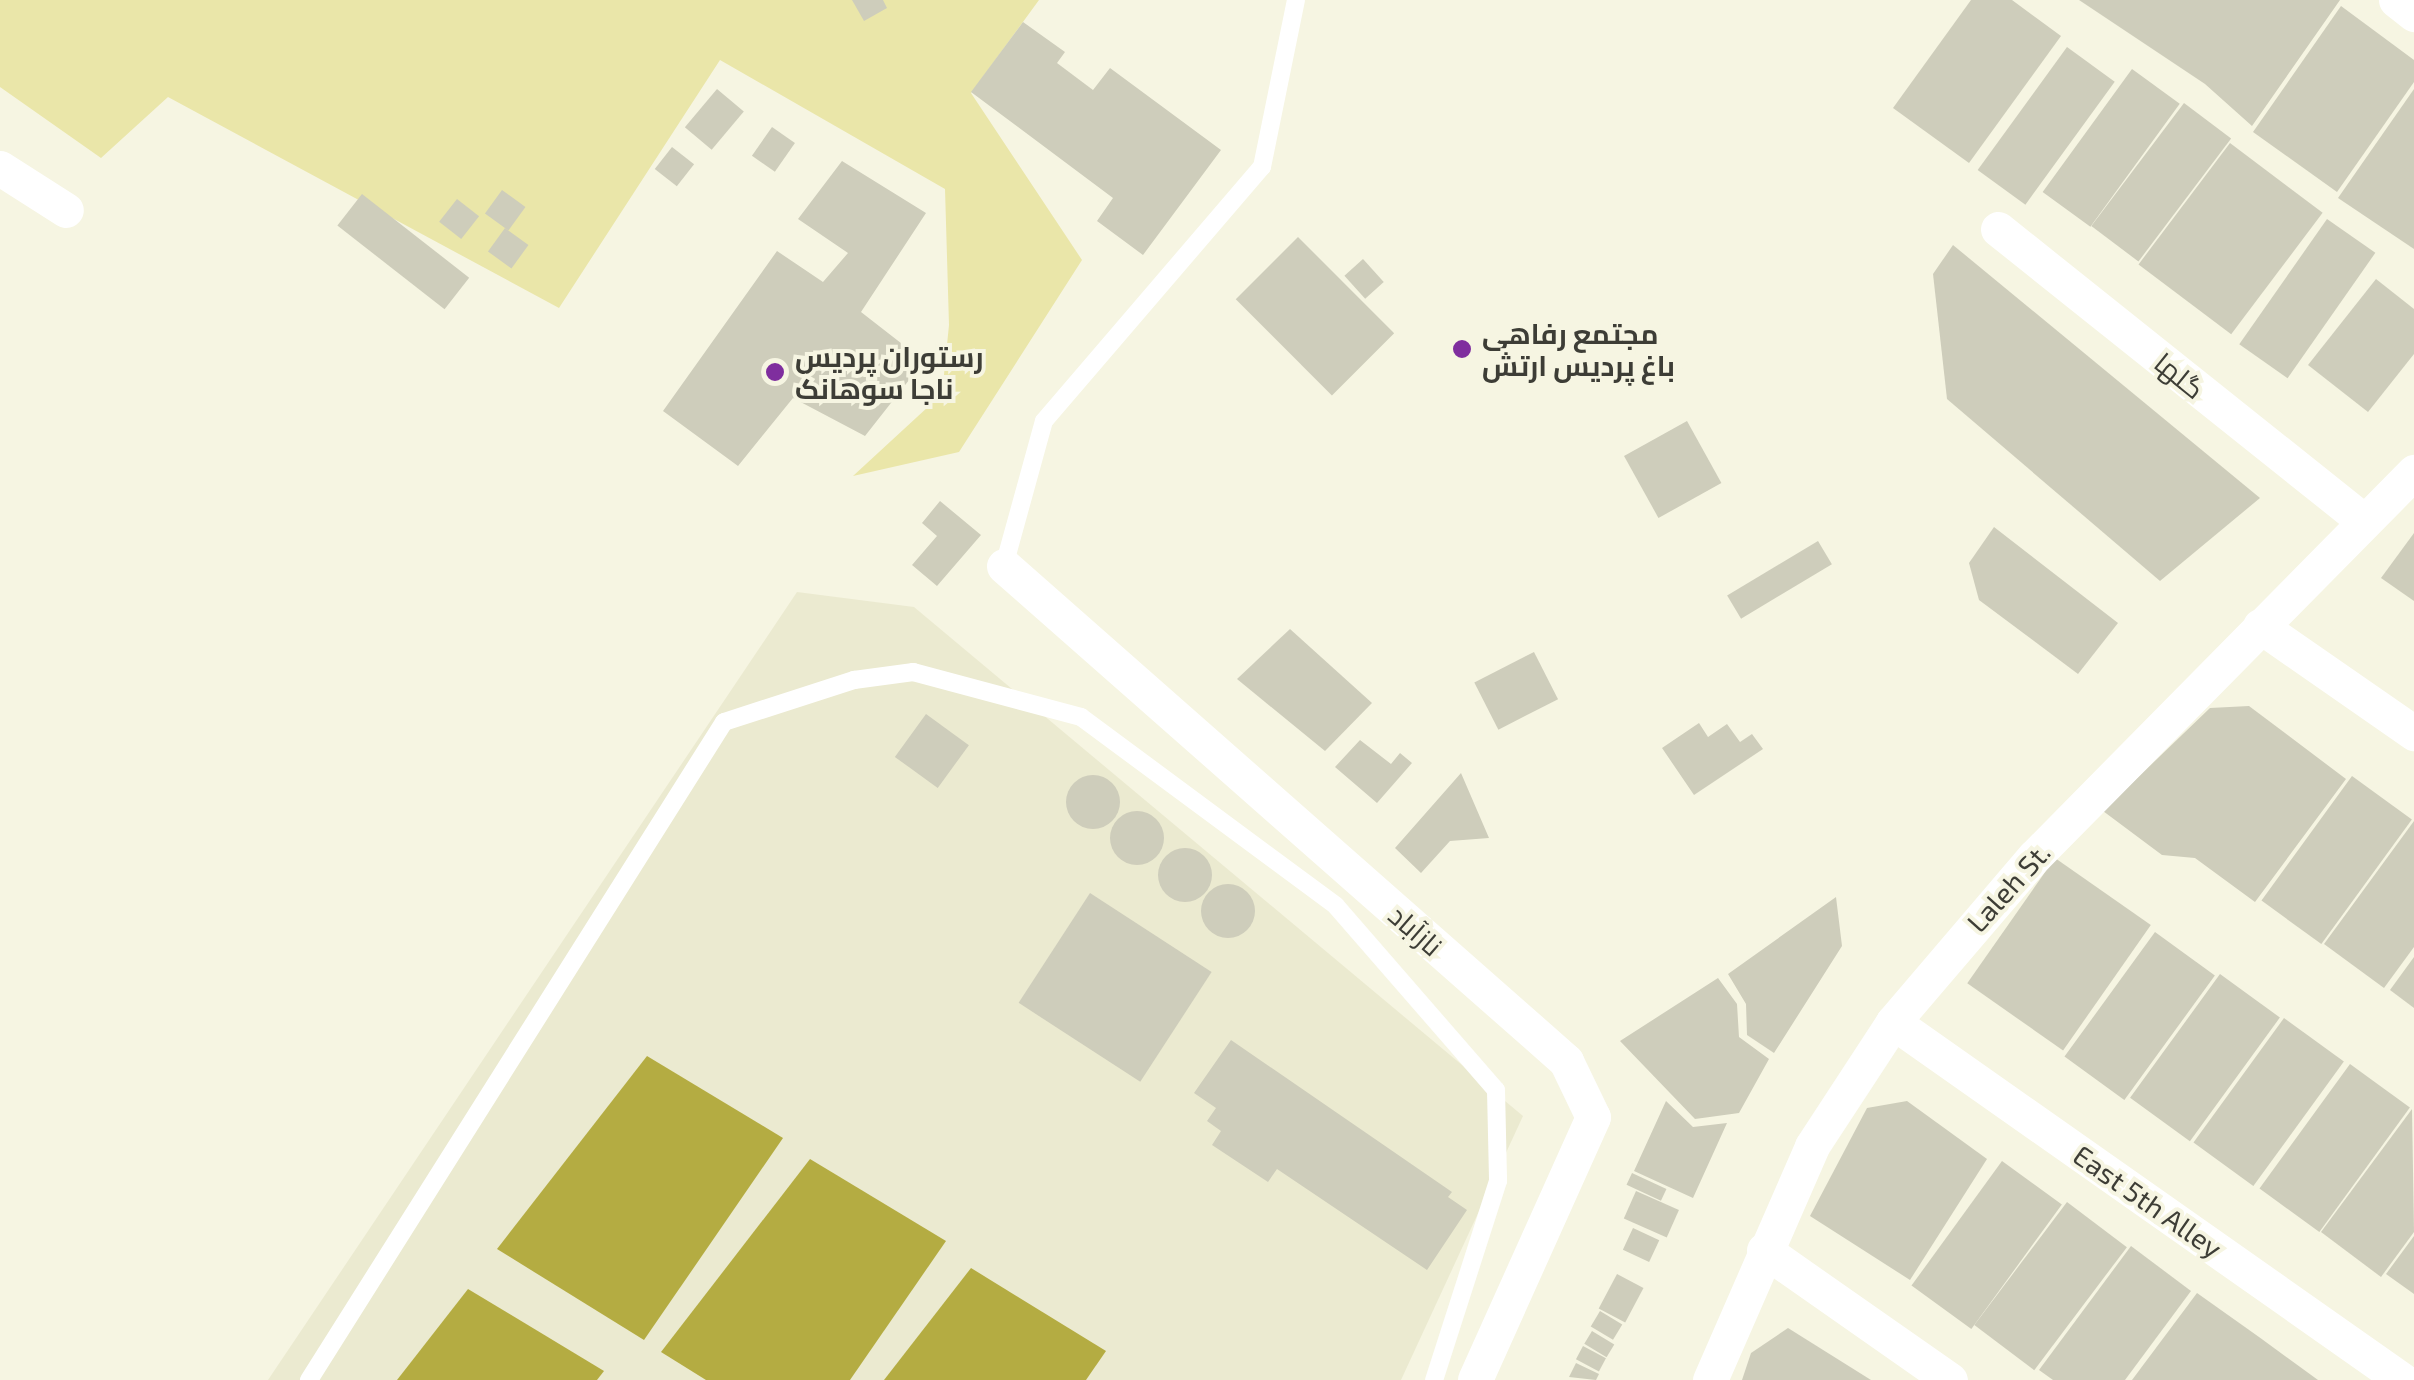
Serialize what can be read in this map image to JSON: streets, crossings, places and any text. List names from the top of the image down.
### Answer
{
  "streets": {
    "street": [
      "گلها",
      "Laleh St.",
      "نازآباد",
      "East 5th Alley"
    ]
  },
  "crossings": [
    ["گلها", "Laleh St."],
    ["Laleh St.", "East 5th Alley"]
  ],
  "places": ["مجتمع رفاهی باغ پردیس ارتش", "رستوران پردیس ناجا سوهانک"]
}
